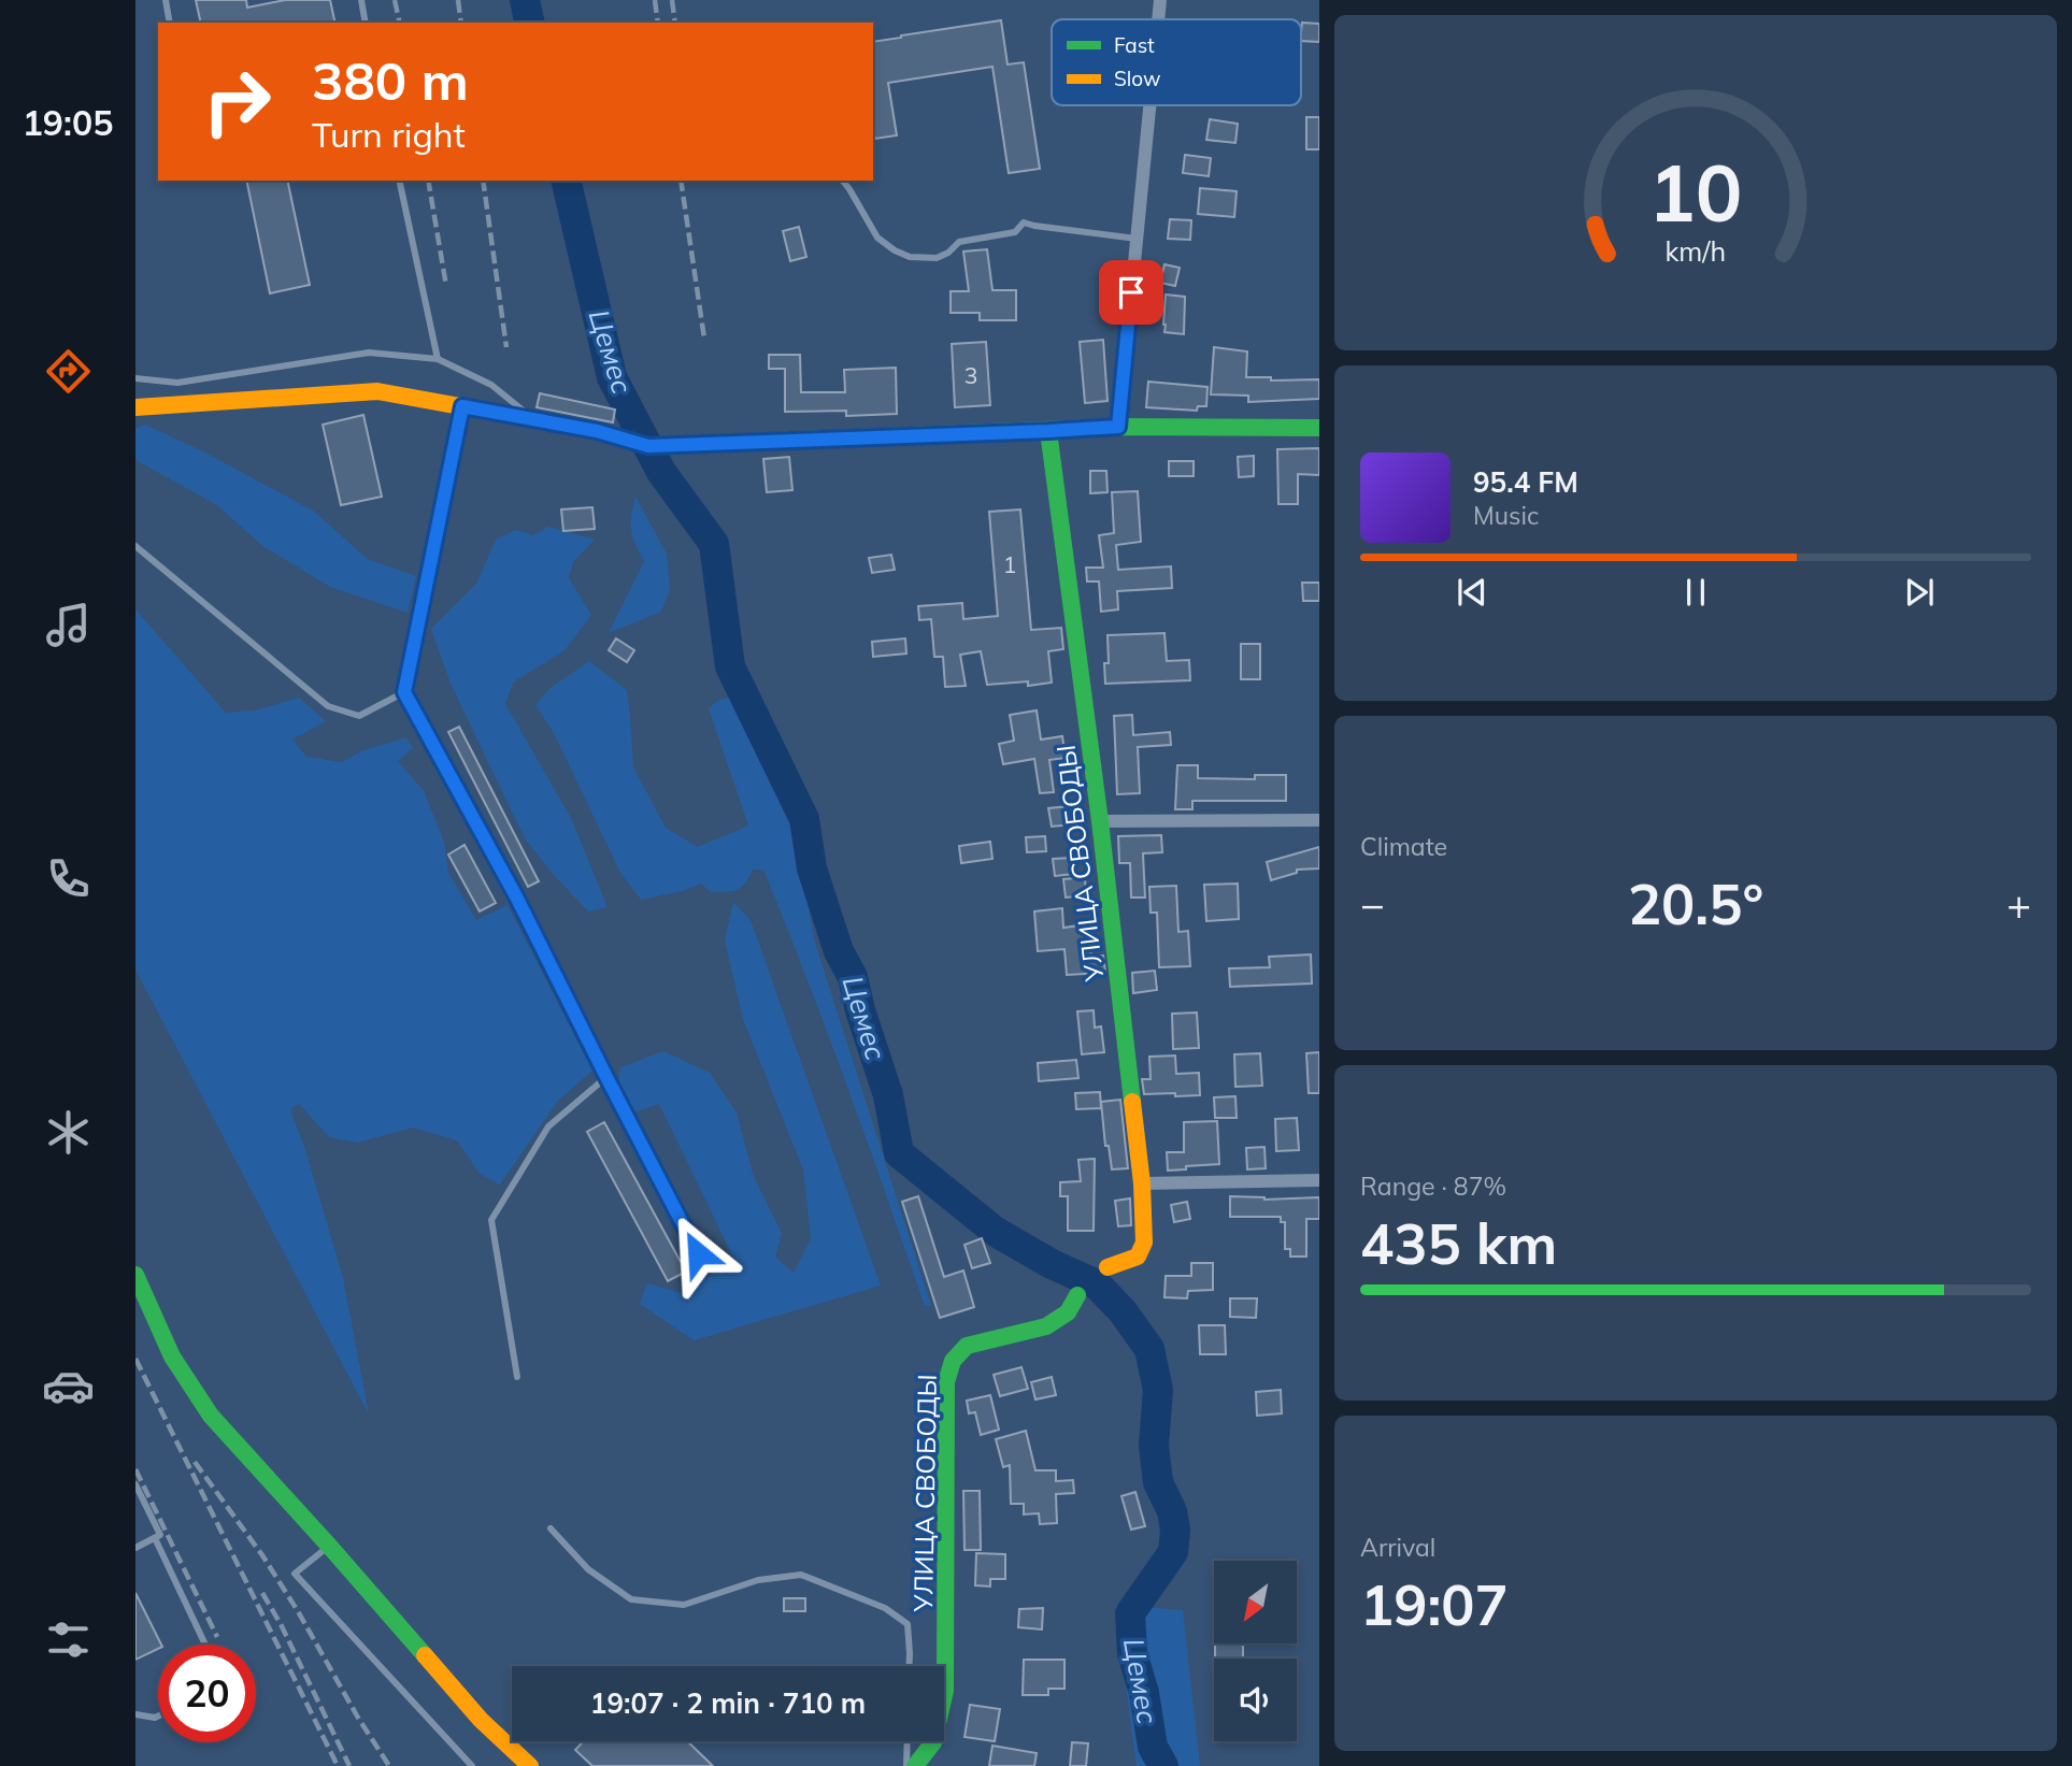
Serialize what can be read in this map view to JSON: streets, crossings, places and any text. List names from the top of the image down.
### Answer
{
  "streets": {
    "street": ["УЛИЦА СВОБОДЫ"]
  },
  "water": ["Цемес"],
  "house_numbers": ["3", "1"],
  "legend": ["Fast", "Slow"],
  "north": "bottom left",
  "page": {
    "tabs": "19:05",
    "turn": ["380 m", "Turn right"],
    "song": ["95.4 FM", "Music"],
    "tile": [
      "Climate",
      ["Range · 87%", "435 km"],
      ["Arrival", "19:07"]
    ],
    "heat": ["−", "20.5°", "+"],
    "limit": "20",
    "trip": "19:07 · 2 min · 710 m",
    "gauge": ["10", "km/h"]
  }
}
